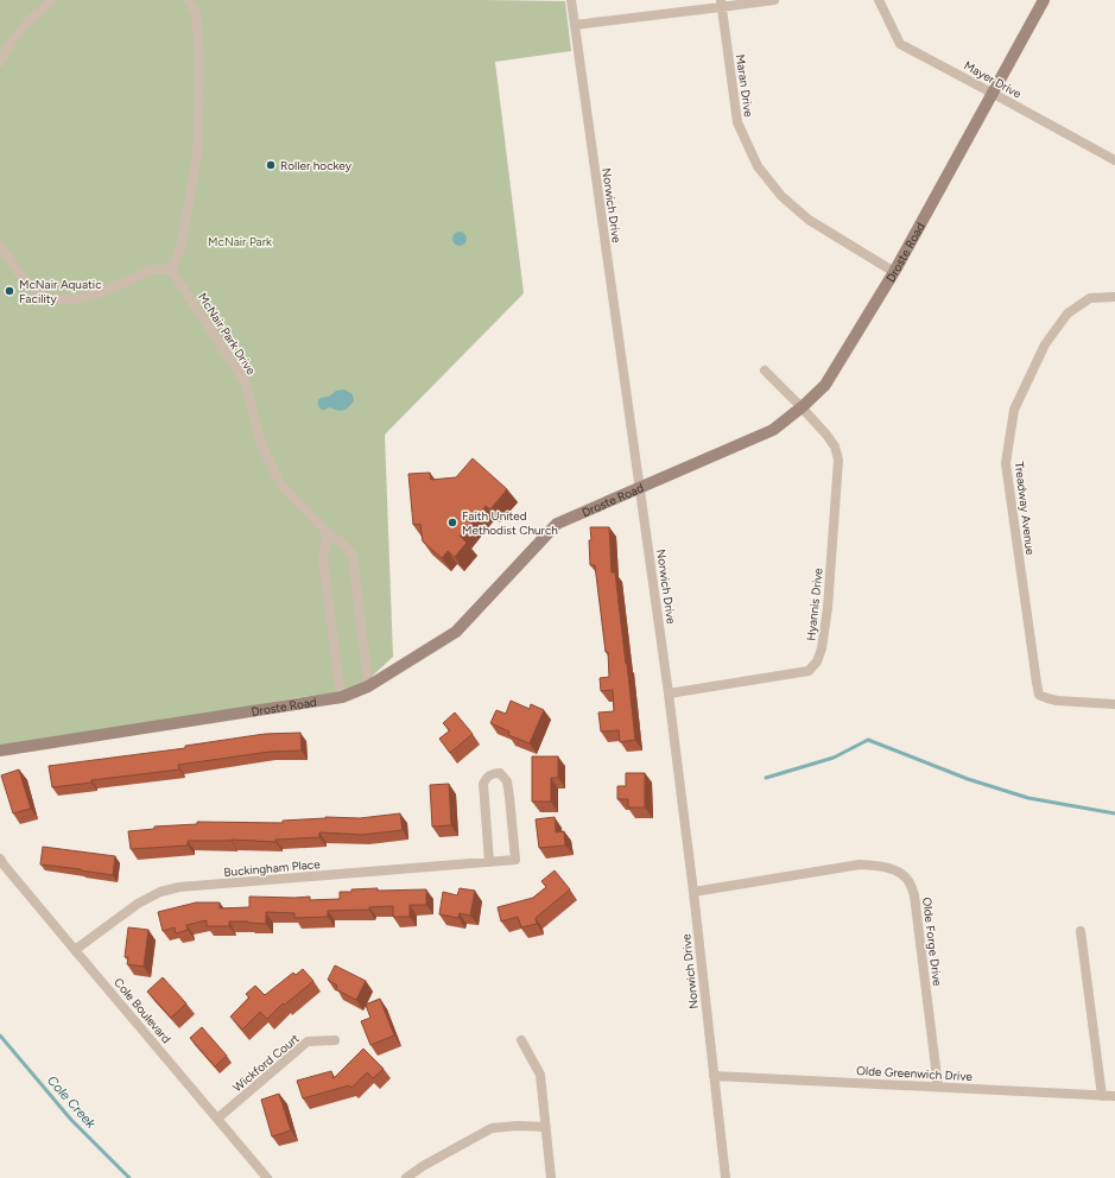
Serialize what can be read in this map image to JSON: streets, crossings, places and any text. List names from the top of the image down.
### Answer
{
  "streets": {
    "street": [
      "Mayer Drive",
      "Maran Drive",
      "Norwich Drive",
      "Droste Road",
      "McNair Park Drive",
      "Treadway Avenue",
      "Hyannis Drive",
      "Buckingham Place",
      "Olde Forge Drive",
      "Cole Boulevard",
      "Wickford Court",
      "Olde Greenwich Drive"
    ]
  },
  "crossings": [
    ["Mayer Drive", "Droste Road"],
    ["Maran Drive", "Droste Road"],
    ["Norwich Drive", "Droste Road"],
    ["Norwich Drive", "Hyannis Drive"],
    ["Norwich Drive", "Olde Forge Drive"],
    ["Norwich Drive", "Olde Greenwich Drive"],
    ["Droste Road", "McNair Park Drive"],
    ["Droste Road", "Hyannis Drive"],
    ["Buckingham Place", "Cole Boulevard"],
    ["Olde Forge Drive", "Olde Greenwich Drive"],
    ["Cole Boulevard", "Wickford Court"]
  ],
  "water": ["Cole Creek"],
  "parks": ["McNair Park"],
  "places": ["Roller hockey", "McNair Aquatic Facility", "Faith United Methodist Church"]
}
